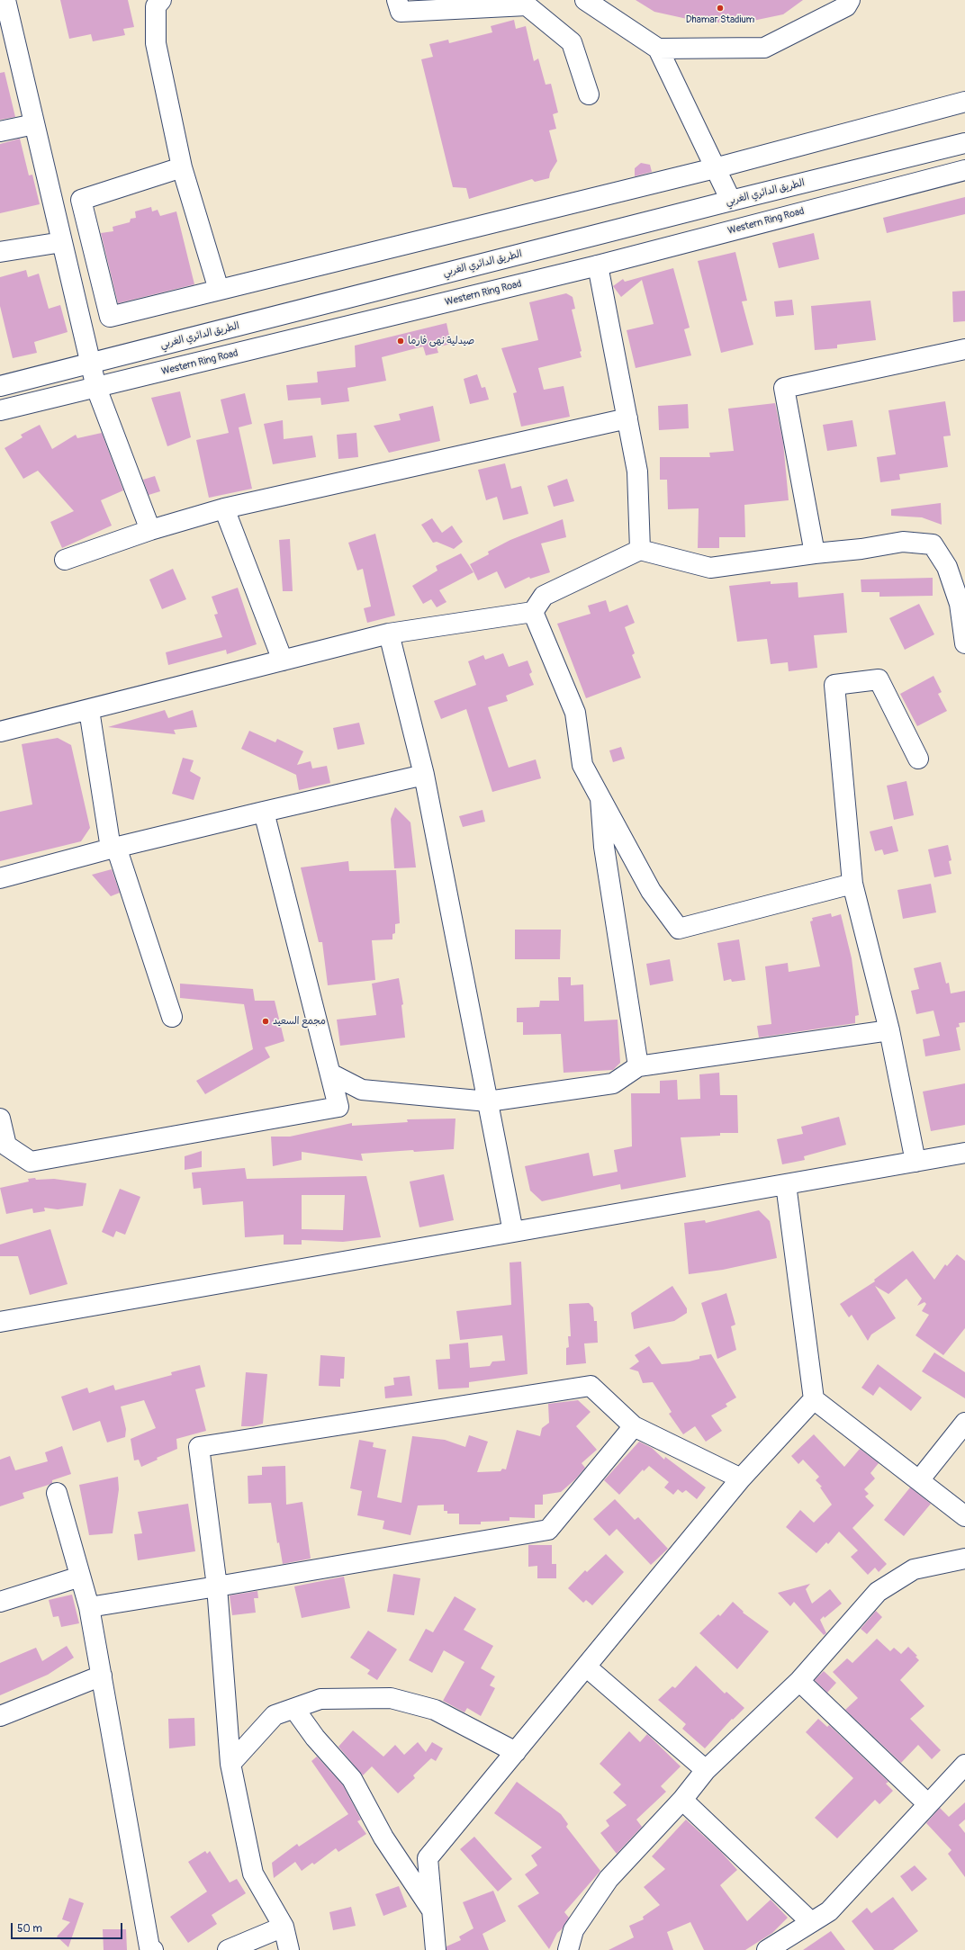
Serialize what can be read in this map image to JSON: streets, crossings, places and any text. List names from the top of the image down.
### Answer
{
  "streets": {
    "street": ["الطريق الدائري الغربي", "Western Ring Road"]
  },
  "places": ["Dhamar Stadium", "صيدلية نهى فارما", "مجمع السعيد"],
  "scale_bar": "50 m"
}
